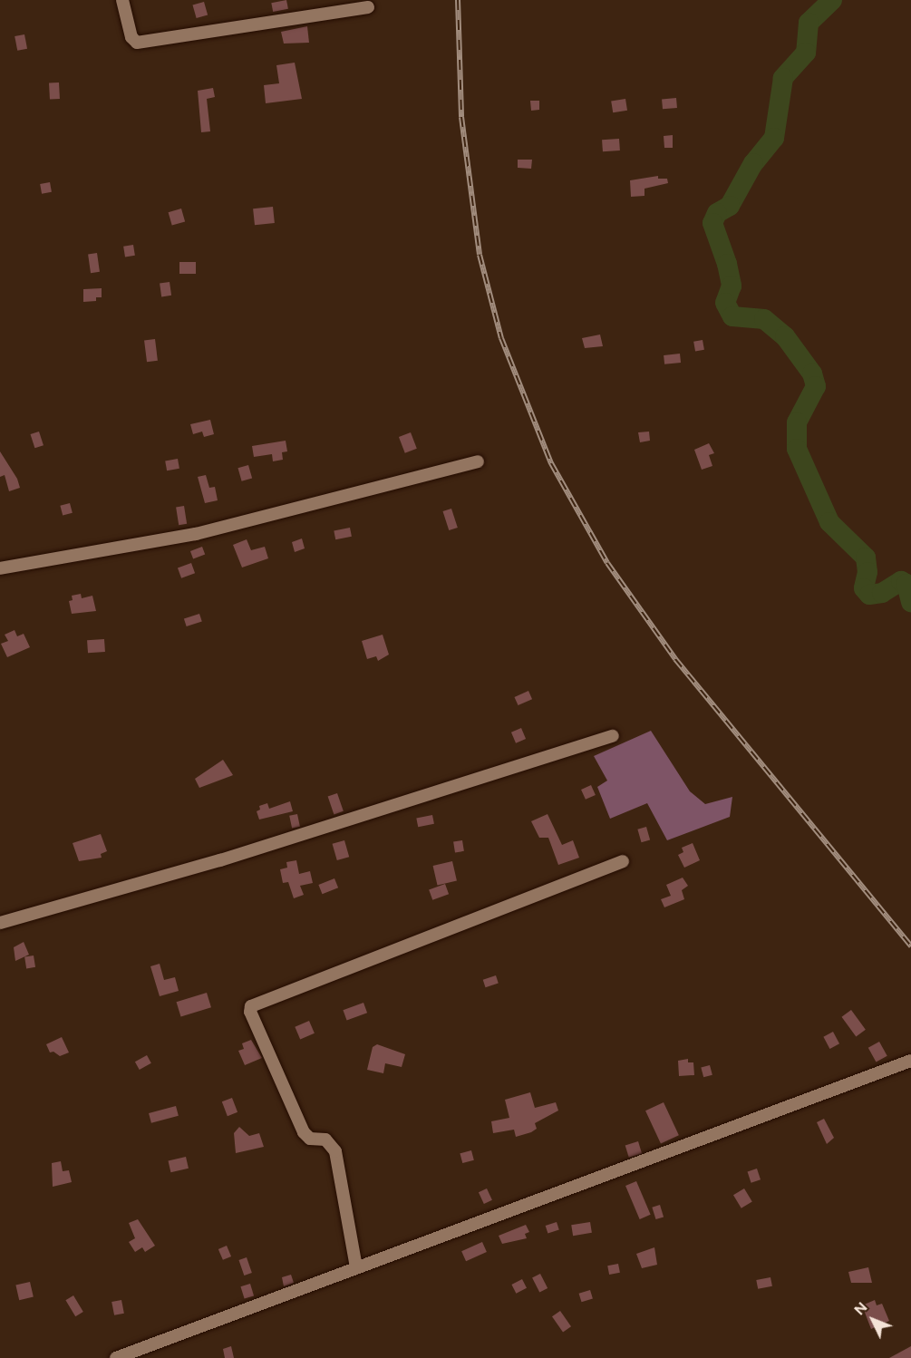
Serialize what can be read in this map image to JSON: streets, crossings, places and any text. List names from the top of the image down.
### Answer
{
  "north": "top left"
}
